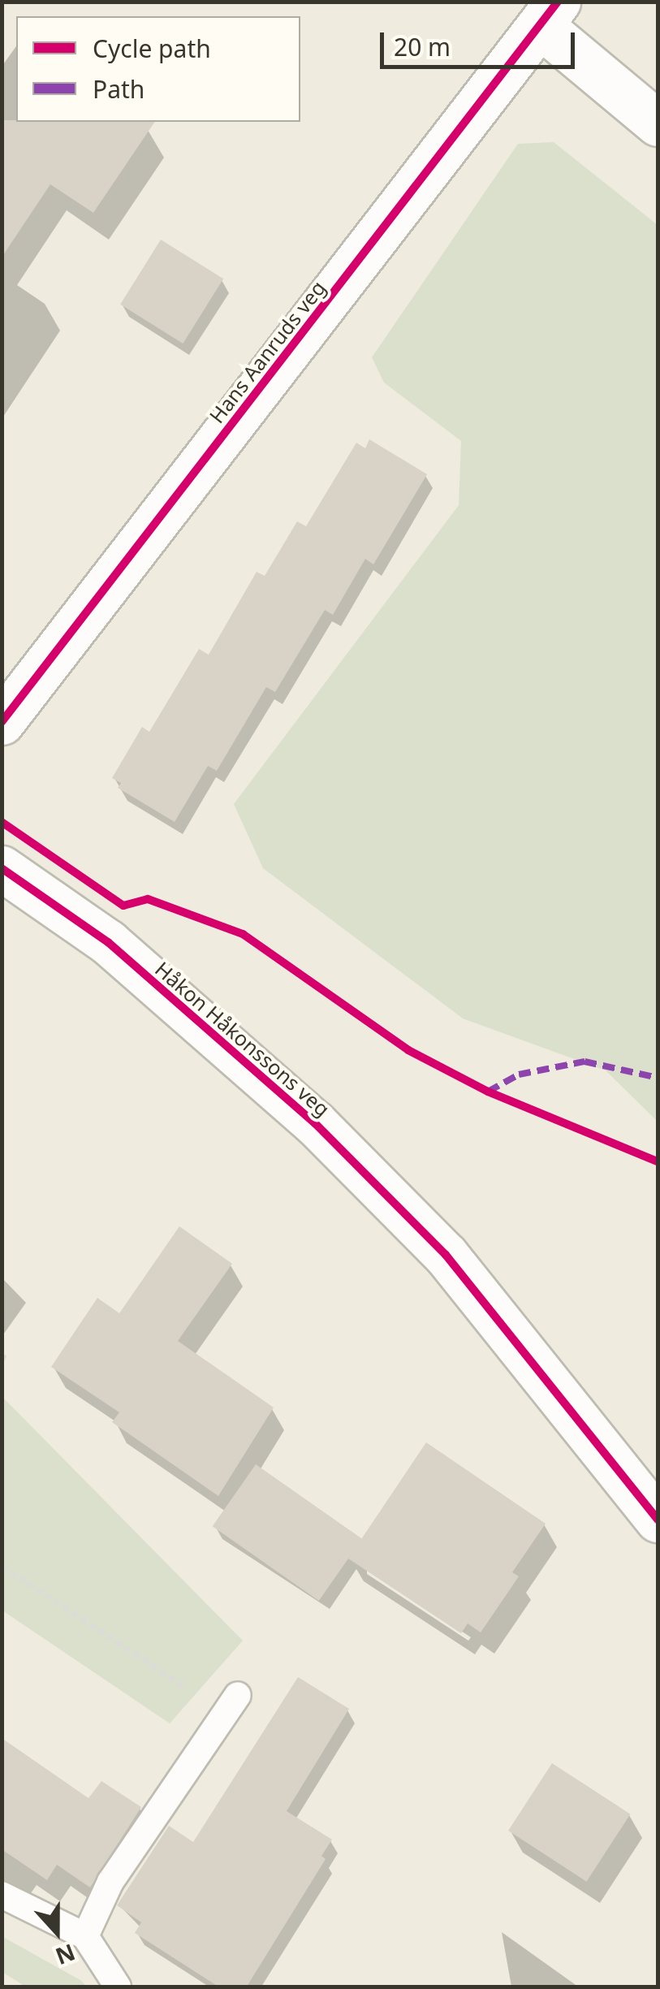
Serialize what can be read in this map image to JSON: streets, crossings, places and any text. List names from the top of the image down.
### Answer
{
  "streets": {
    "street": ["Hans Aanruds veg", "Håkon Håkonssons veg"]
  },
  "legend": ["Cycle path", "Path"],
  "scale_bar": "20 m",
  "north": "bottom"
}
